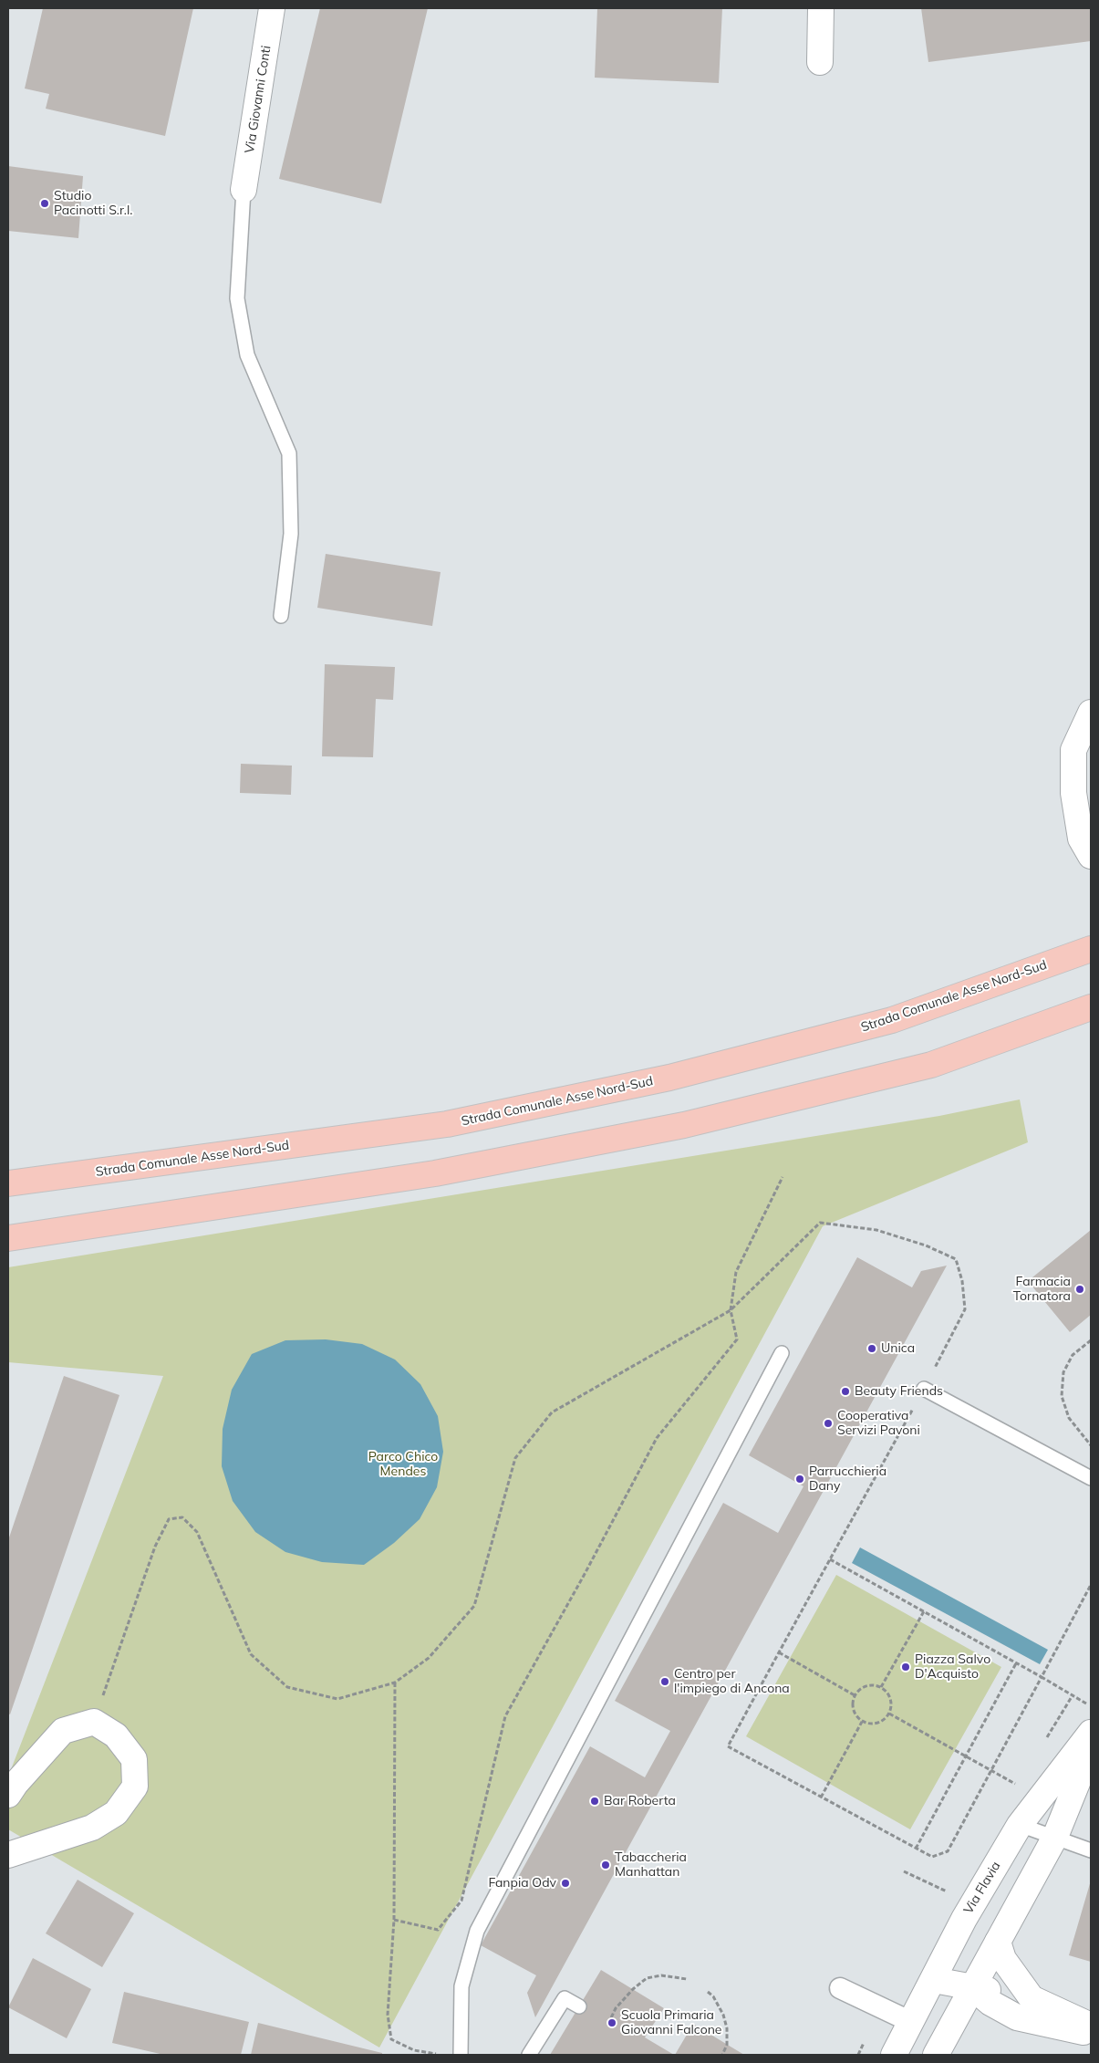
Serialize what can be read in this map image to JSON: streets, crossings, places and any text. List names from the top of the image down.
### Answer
{
  "streets": {
    "highway": ["Strada Comunale Asse Nord-Sud"],
    "street": ["Via Giovanni Conti", "Via Flavia"]
  },
  "parks": ["Parco Chico Mendes"],
  "places": [
    "Studio Pacinotti S.r.l.",
    "Farmacia Tornatora",
    "Unica",
    "Beauty Friends",
    "Cooperativa Servizi Pavoni",
    "Parrucchieria Dany",
    "Piazza Salvo D'Acquisto",
    "Centro per l'impiego di Ancona",
    "Bar Roberta",
    "Tabaccheria Manhattan",
    "Fanpia Odv",
    "Scuola Primaria Giovanni Falcone"
  ]
}
